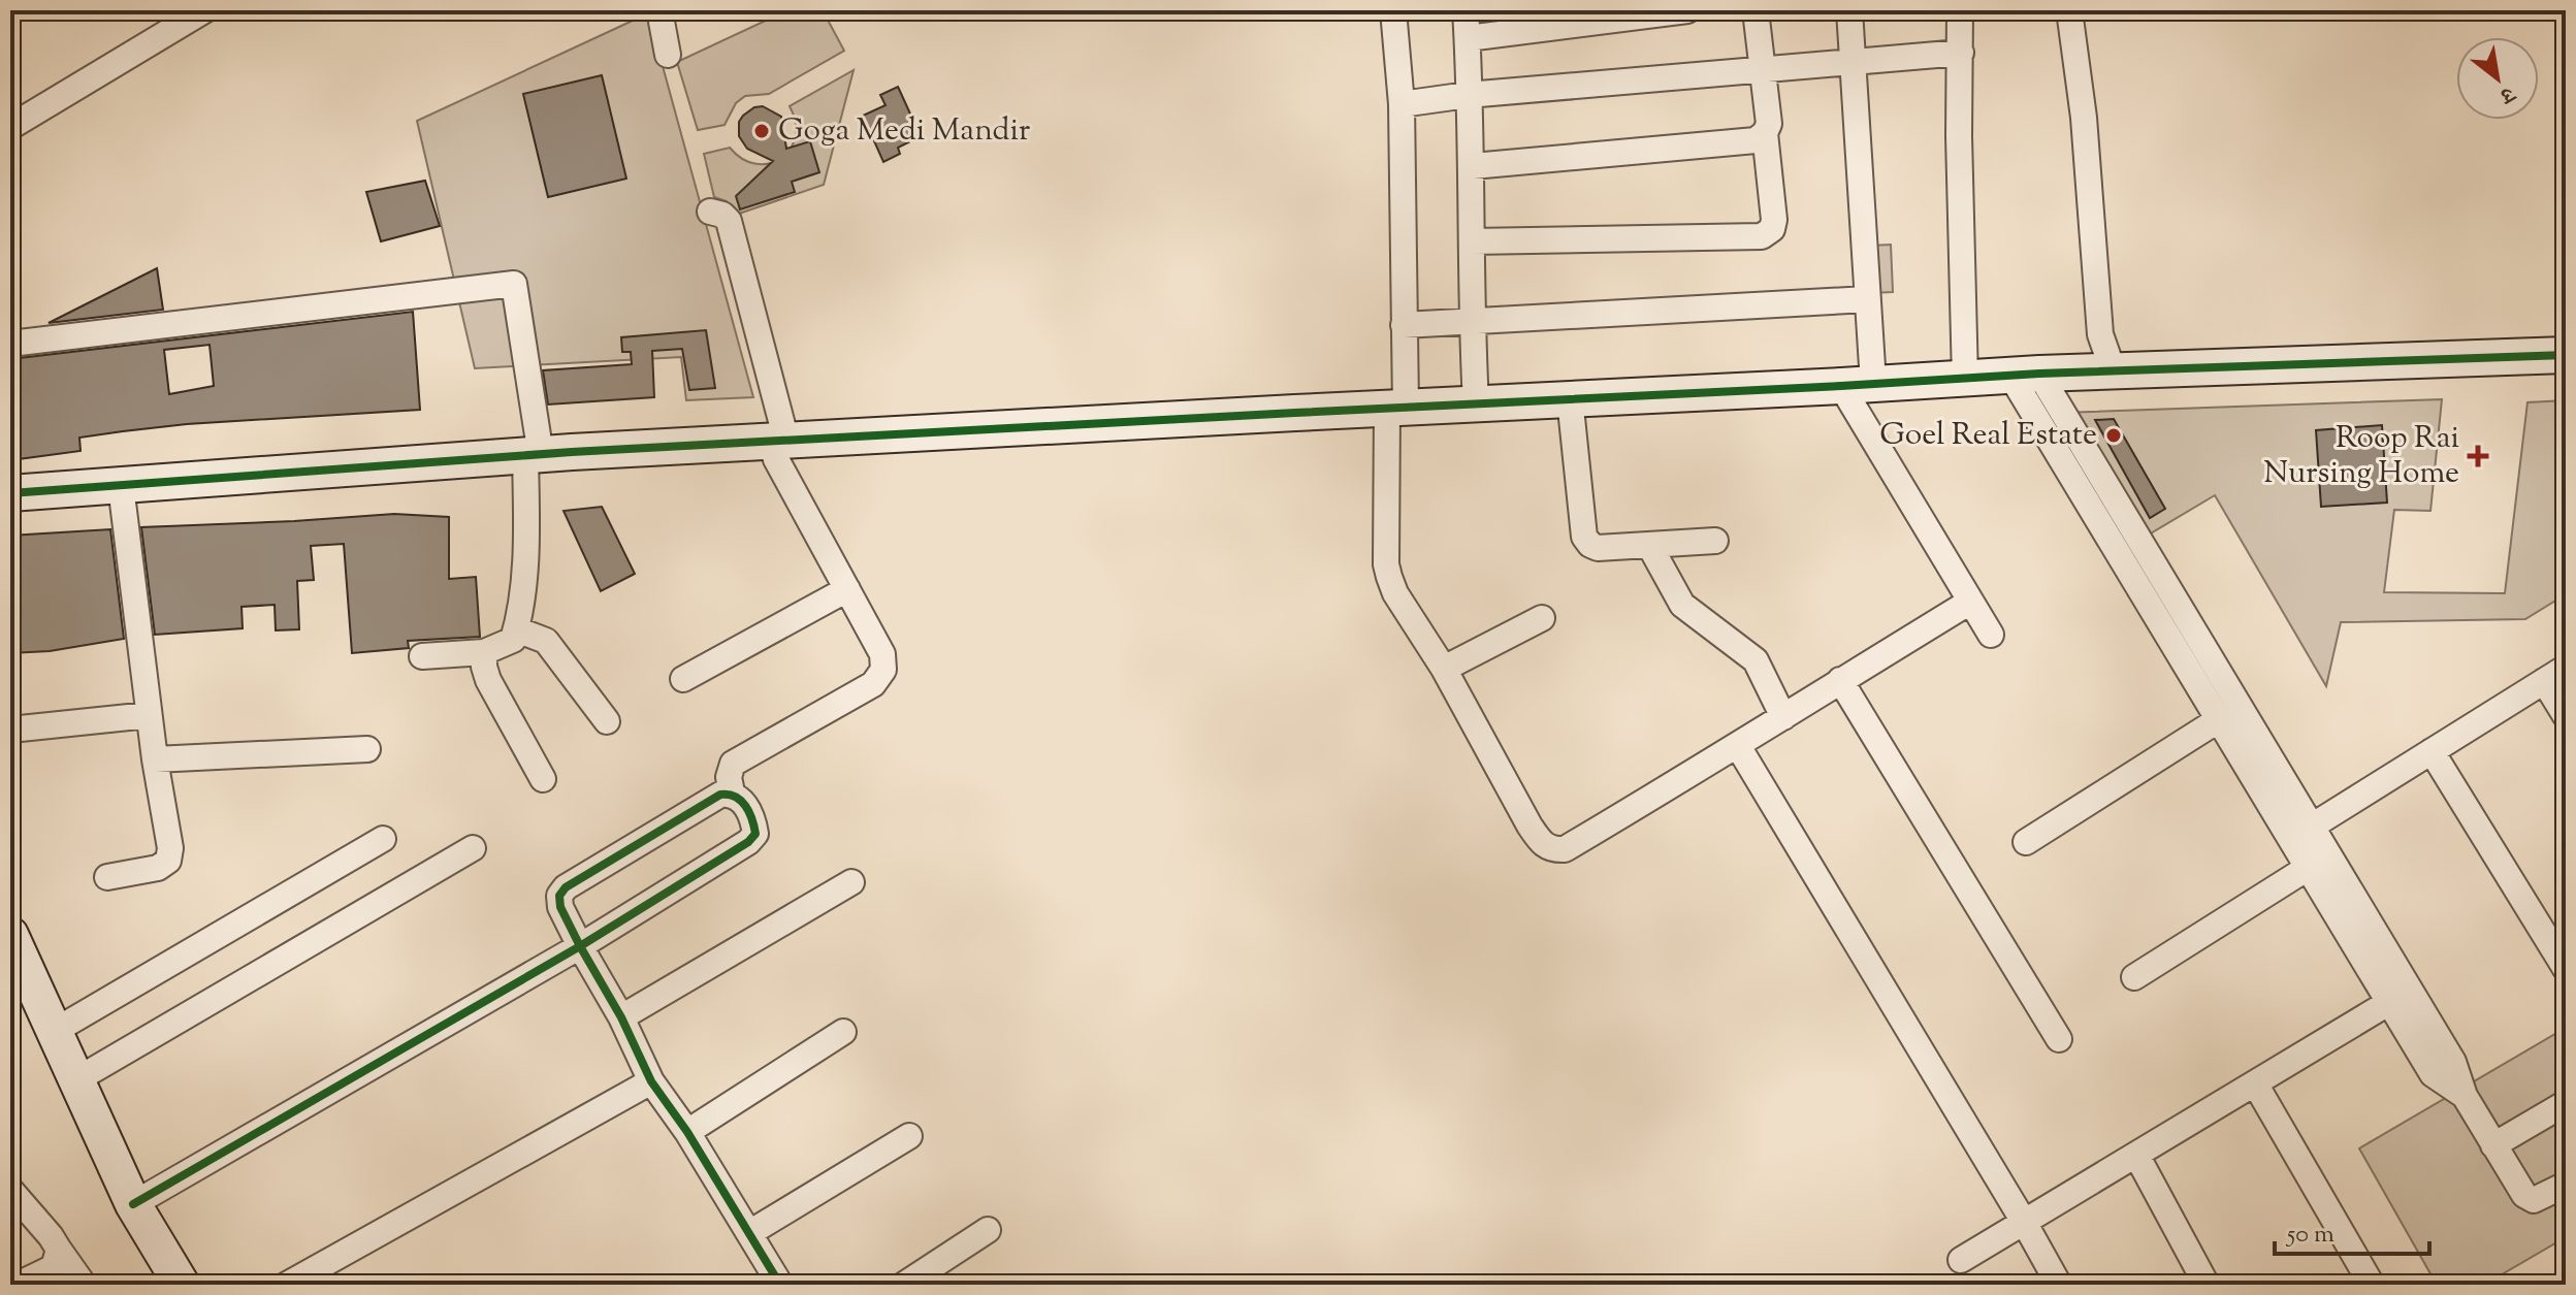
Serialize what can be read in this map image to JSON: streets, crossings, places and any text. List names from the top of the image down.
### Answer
{
  "places": {
    "other": ["Goga Medi Mandir", "Goel Real Estate"],
    "health": ["Roop Rai Nursing Home"]
  },
  "scale_bar": "50 m",
  "north": "bottom right"
}
